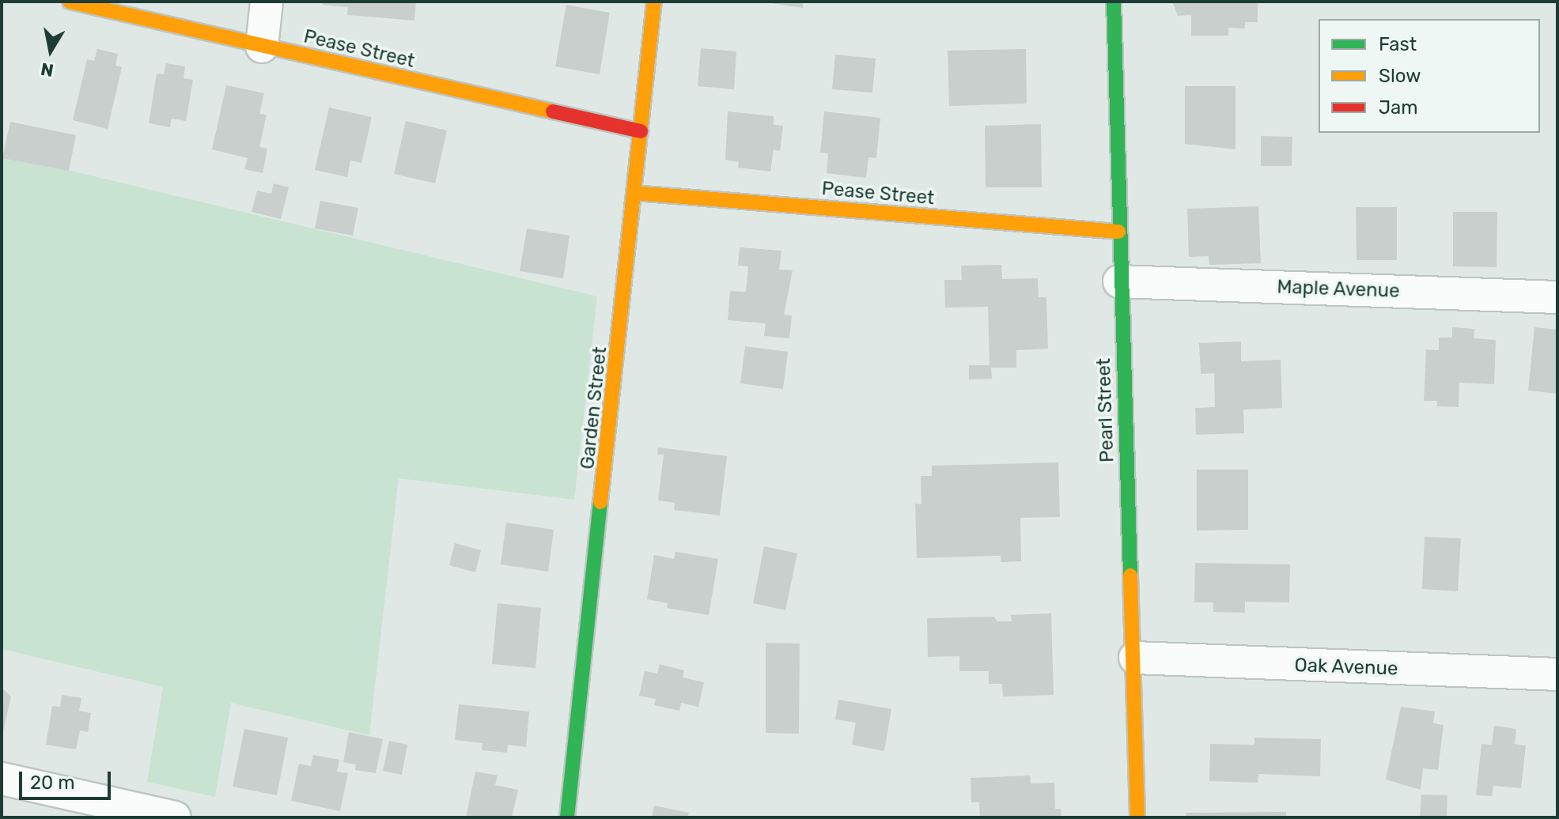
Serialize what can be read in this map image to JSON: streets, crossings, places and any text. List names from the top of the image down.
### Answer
{
  "streets": {
    "street": [
      "Pease Street",
      "Maple Avenue",
      "Garden Street",
      "Pearl Street",
      "Oak Avenue"
    ]
  },
  "crossings": [
    ["Pease Street", "Garden Street"],
    ["Pease Street", "Pearl Street"],
    ["Maple Avenue", "Pearl Street"],
    ["Pearl Street", "Oak Avenue"]
  ],
  "legend": ["Fast", "Slow", "Jam"],
  "scale_bar": "20 m",
  "north": "bottom"
}
